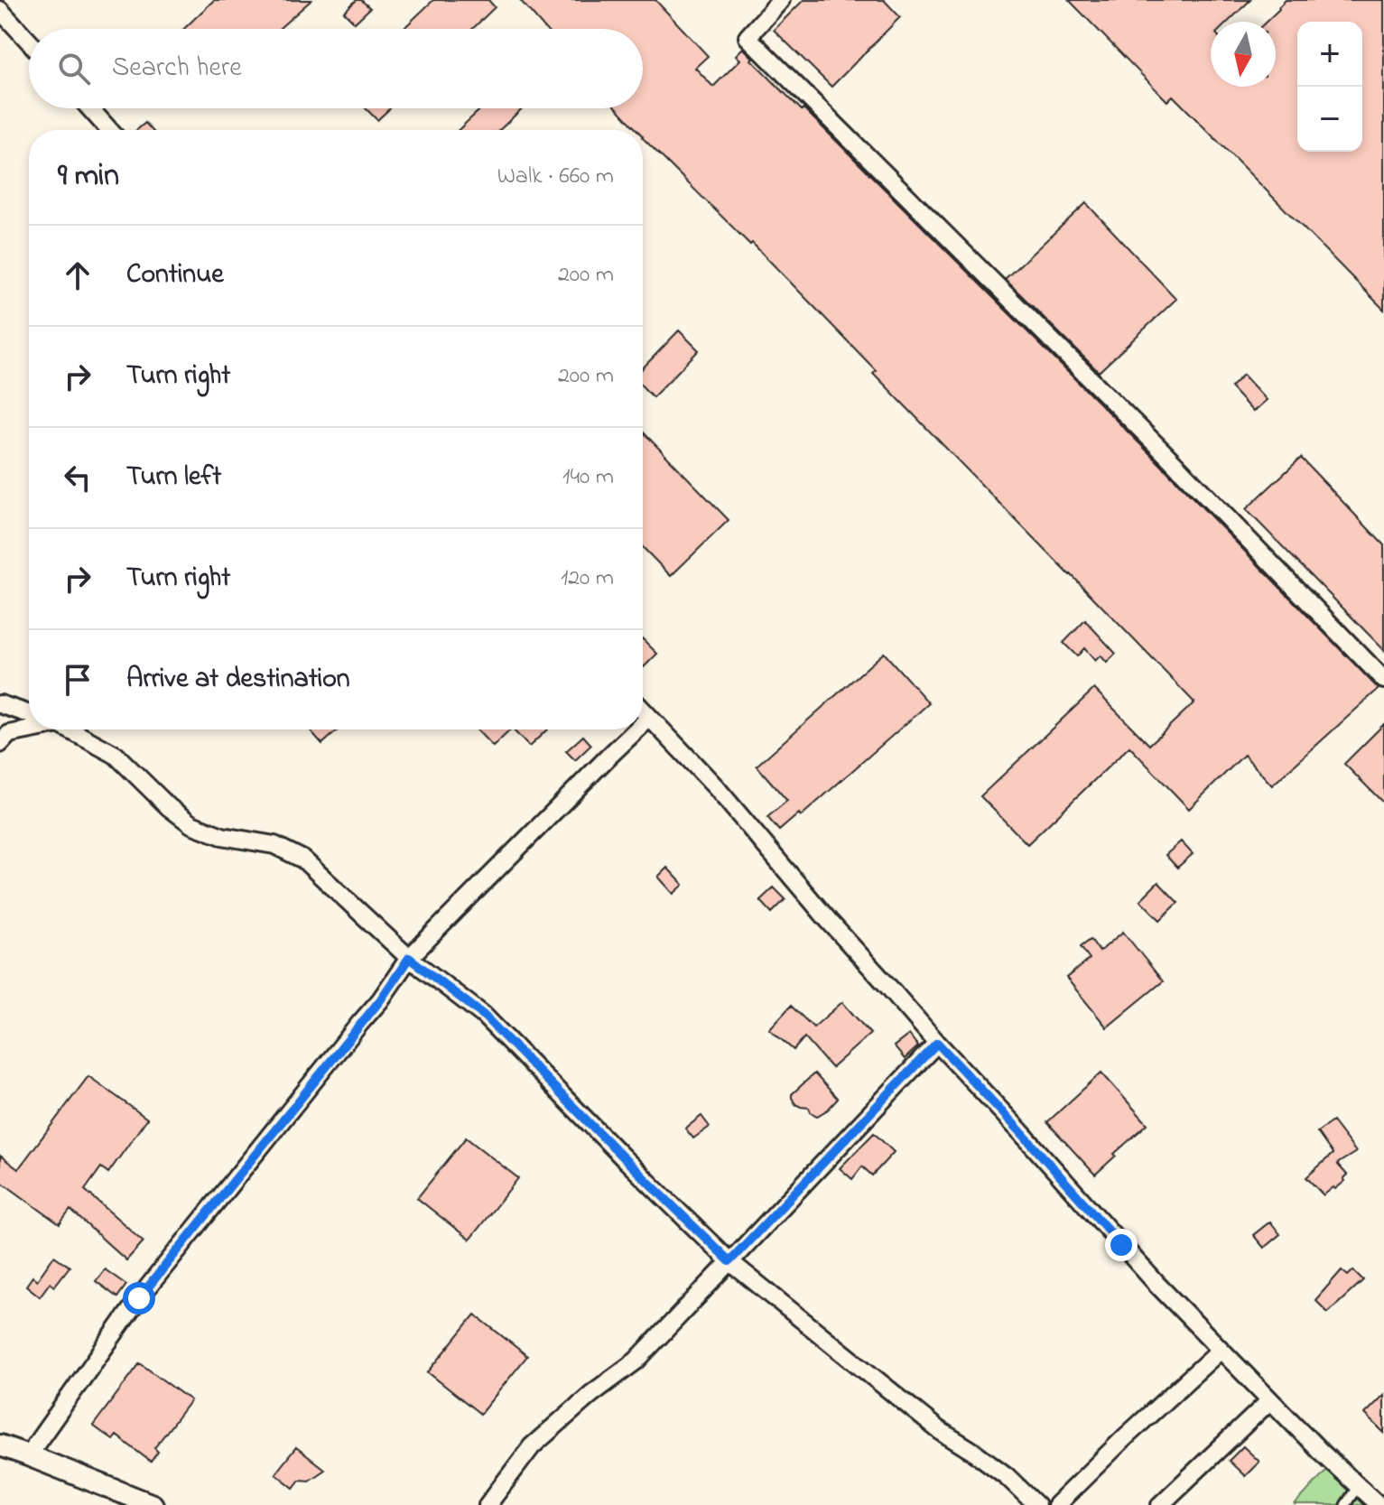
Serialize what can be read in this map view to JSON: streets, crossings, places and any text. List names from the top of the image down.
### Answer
{
  "north": "bottom",
  "page": {
    "map_buttons": ["+", "−"],
    "search": "Search here",
    "heading": ["9 min", "Walk · 660 m"],
    "list": [
      ["Continue", "200 m"],
      ["Turn right", "200 m"],
      ["Turn left", "140 m"],
      ["Turn right", "120 m"],
      "Arrive at destination"
    ]
  }
}
